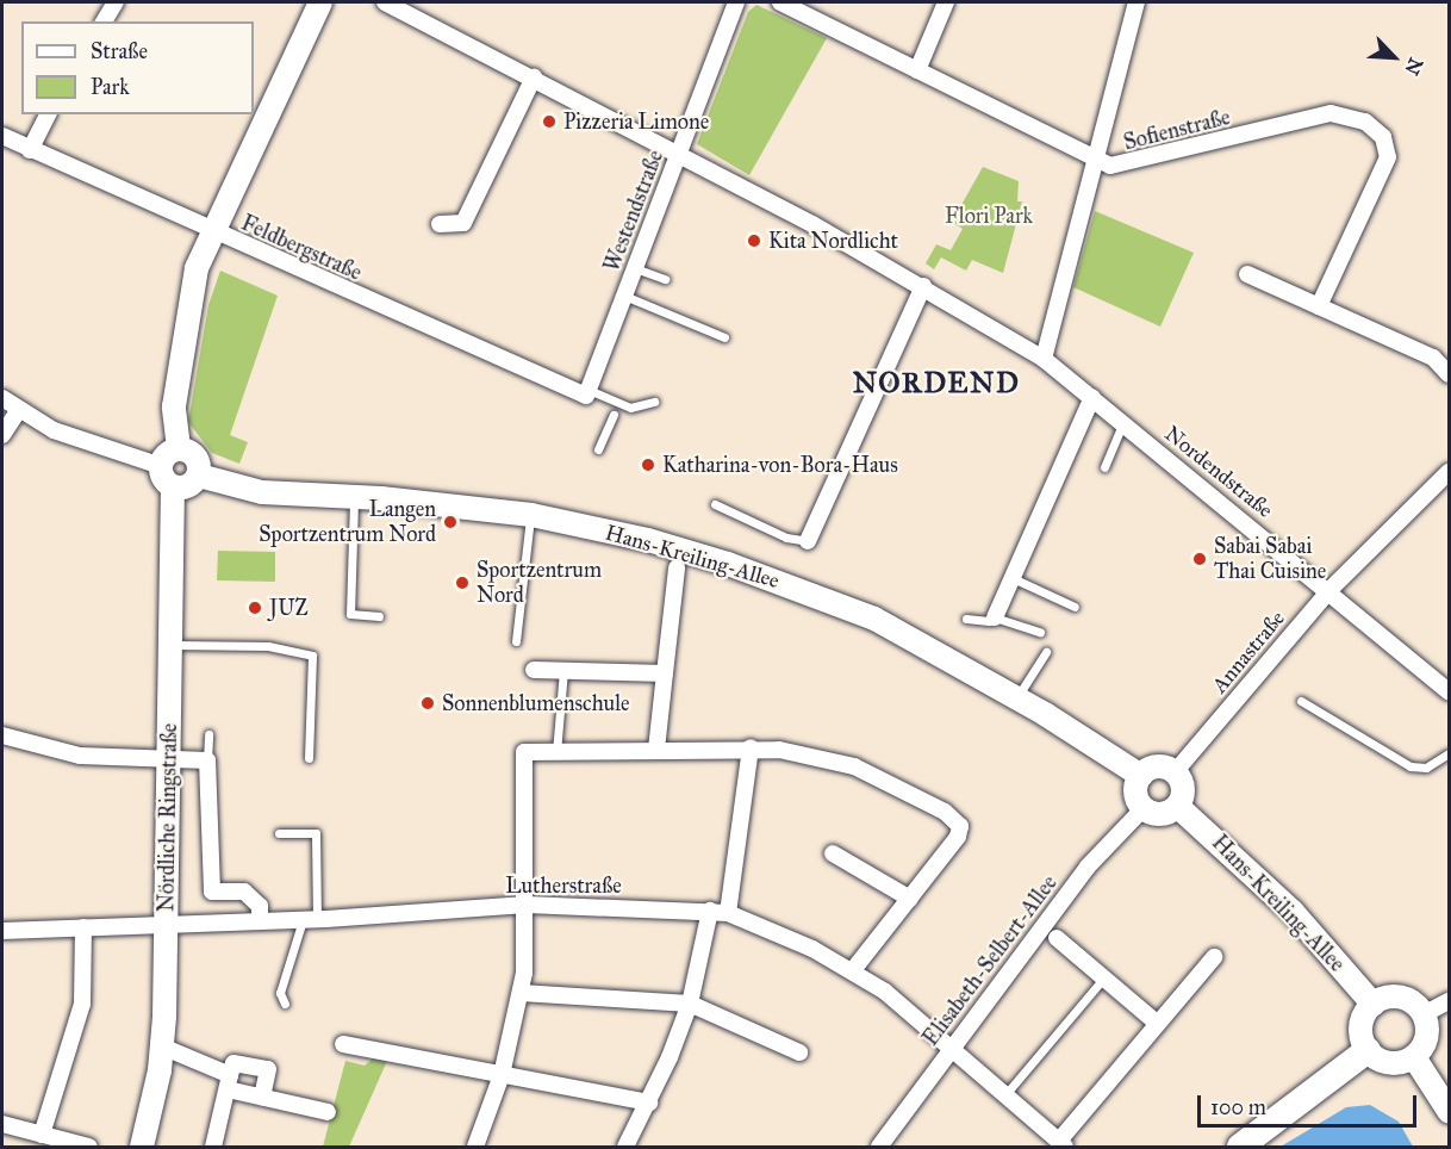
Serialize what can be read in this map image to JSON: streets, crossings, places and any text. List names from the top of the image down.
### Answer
{
  "streets": {
    "street": [
      "Sofienstraße",
      "Westendstraße",
      "Feldbergstraße",
      "Nordendstraße",
      "Hans-Kreiling-Allee",
      "Annastraße",
      "Nördliche Ringstraße",
      "Lutherstraße",
      "Elisabeth-Selbert-Allee"
    ]
  },
  "crossings": [
    ["Westendstraße", "Feldbergstraße"],
    ["Westendstraße", "Nordendstraße"],
    ["Nordendstraße", "Annastraße"],
    ["Hans-Kreiling-Allee", "Annastraße"],
    ["Hans-Kreiling-Allee", "Nördliche Ringstraße"],
    ["Hans-Kreiling-Allee", "Elisabeth-Selbert-Allee"],
    ["Annastraße", "Elisabeth-Selbert-Allee"],
    ["Nördliche Ringstraße", "Lutherstraße"],
    ["Lutherstraße", "Elisabeth-Selbert-Allee"]
  ],
  "districts": ["NORDEND"],
  "parks": ["Flori Park"],
  "places": [
    "Pizzeria Limone",
    "Kita Nordlicht",
    "Katharina-von-Bora-Haus",
    "Langen Sportzentrum Nord",
    "Sabai Sabai Thai Cuisine",
    "Sportzentrum Nord",
    "JUZ",
    "Sonnenblumenschule"
  ],
  "legend": ["Straße", "Park"],
  "scale_bar": "100 m",
  "north": "bottom right"
}
